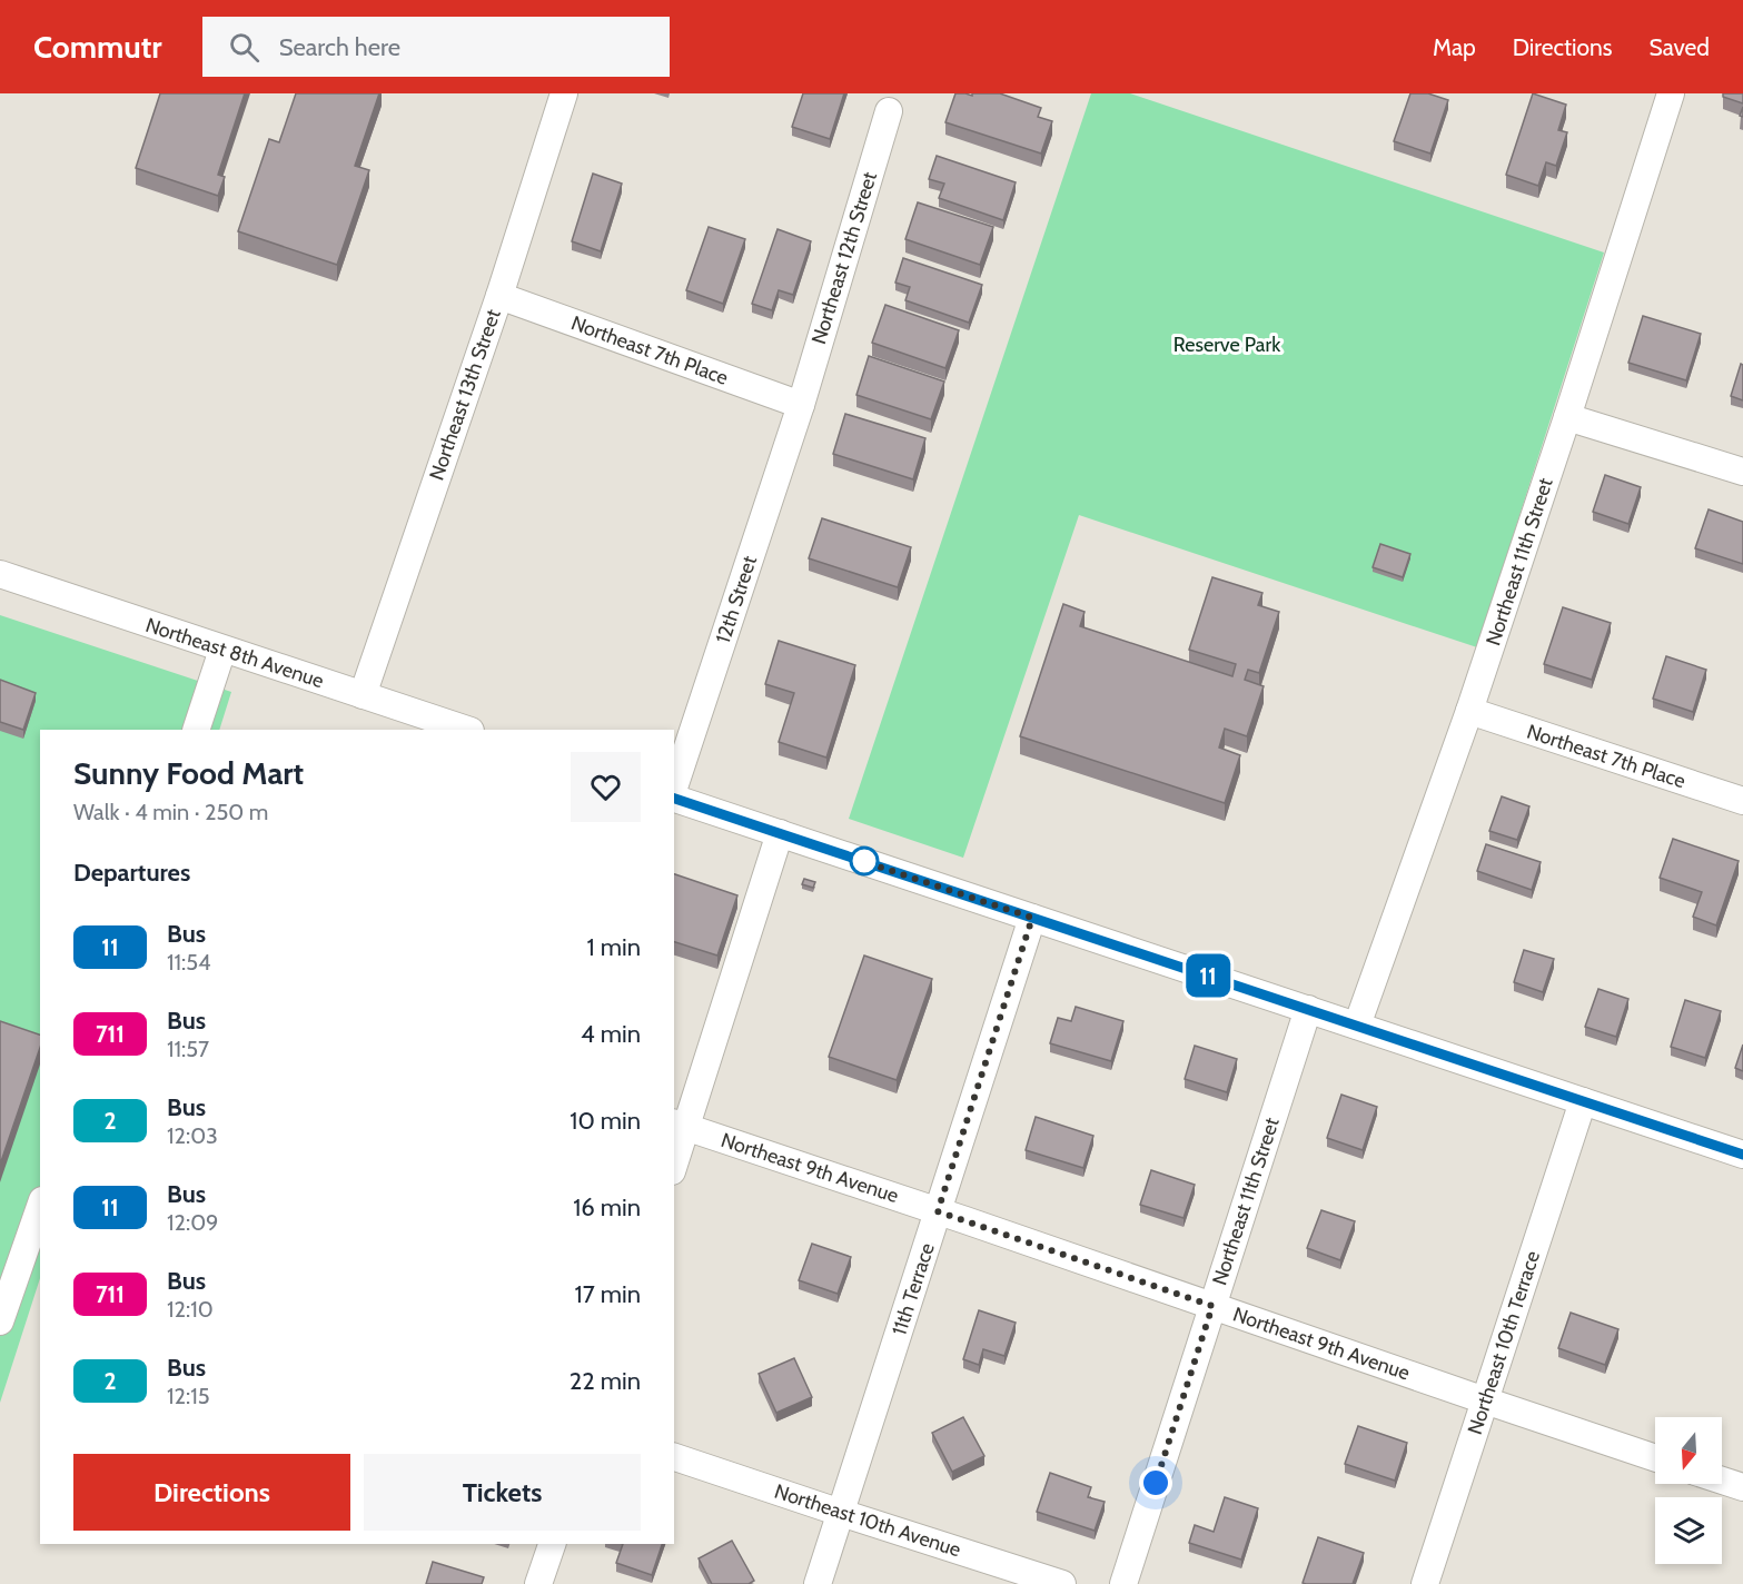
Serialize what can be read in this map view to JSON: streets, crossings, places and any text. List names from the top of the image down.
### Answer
{
  "streets": {
    "street": [
      "Northeast 12th Street",
      "Northeast 7th Place",
      "Northeast 13th Street",
      "Northeast 11th Street",
      "12th Street",
      "Northeast 8th Avenue",
      "Northeast 9th Avenue",
      "11th Terrace",
      "Northeast 10th Terrace",
      "Northeast 10th Avenue"
    ]
  },
  "crossings": [
    ["Northeast 12th Street", "Northeast 7th Place"],
    ["Northeast 12th Street", "12th Street"],
    ["Northeast 7th Place", "Northeast 13th Street"],
    ["Northeast 7th Place", "Northeast 11th Street"],
    ["Northeast 7th Place", "12th Street"],
    ["Northeast 13th Street", "Northeast 8th Avenue"],
    ["Northeast 11th Street", "Northeast 9th Avenue"],
    ["Northeast 9th Avenue", "11th Terrace"],
    ["Northeast 9th Avenue", "Northeast 10th Terrace"],
    ["11th Terrace", "Northeast 10th Avenue"]
  ],
  "parks": ["Reserve Park"],
  "lines": ["bus line 11"],
  "north": "bottom",
  "page": {
    "header": "Commutr",
    "search": "Search here",
    "nav": ["Map", "Directions", "Saved"],
    "on_map": "11",
    "heading": [
      ["Sunny Food Mart", "Walk · 4 min · 250 m"],
      "Departures"
    ],
    "list": [
      {
        "mark": "11",
        "name": "Bus",
        "note": "11:54",
        "value": "1 min"
      },
      {
        "mark": "711",
        "name": "Bus",
        "note": "11:57",
        "value": "4 min"
      },
      {
        "mark": "2",
        "name": "Bus",
        "note": "12:03",
        "value": "10 min"
      },
      {
        "mark": "11",
        "name": "Bus",
        "note": "12:09",
        "value": "16 min"
      },
      {
        "mark": "711",
        "name": "Bus",
        "note": "12:10",
        "value": "17 min"
      },
      {
        "mark": "2",
        "name": "Bus",
        "note": "12:15",
        "value": "22 min"
      }
    ],
    "buttons": ["Directions", "Tickets"]
  }
}
